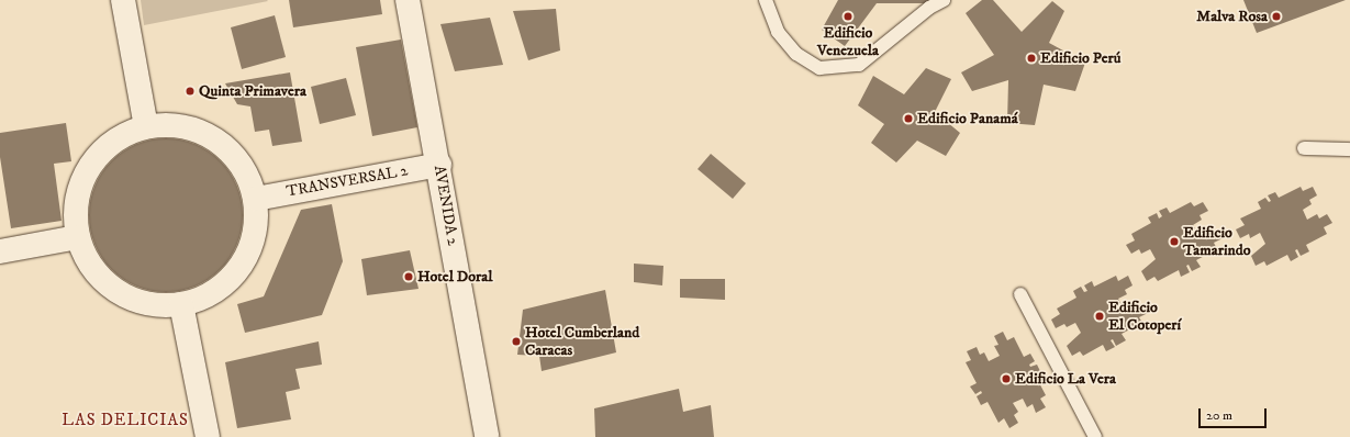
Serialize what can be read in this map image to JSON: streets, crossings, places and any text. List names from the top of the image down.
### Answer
{
  "streets": {
    "street": ["TRANSVERSAL 2", "AVENIDA 2"]
  },
  "crossings": [
    ["TRANSVERSAL 2", "AVENIDA 2"]
  ],
  "districts": ["LAS DELICIAS"],
  "places": [
    "Edificio Venezuela",
    "Malva Rosa",
    "Edificio Perú",
    "Quinta Primavera",
    "Edificio Panamá",
    "Edificio Tamarindo",
    "Hotel Doral",
    "Edificio El Cotoperí",
    "Hotel Cumberland Caracas",
    "Edificio La Vera"
  ],
  "scale_bar": "20 m"
}
